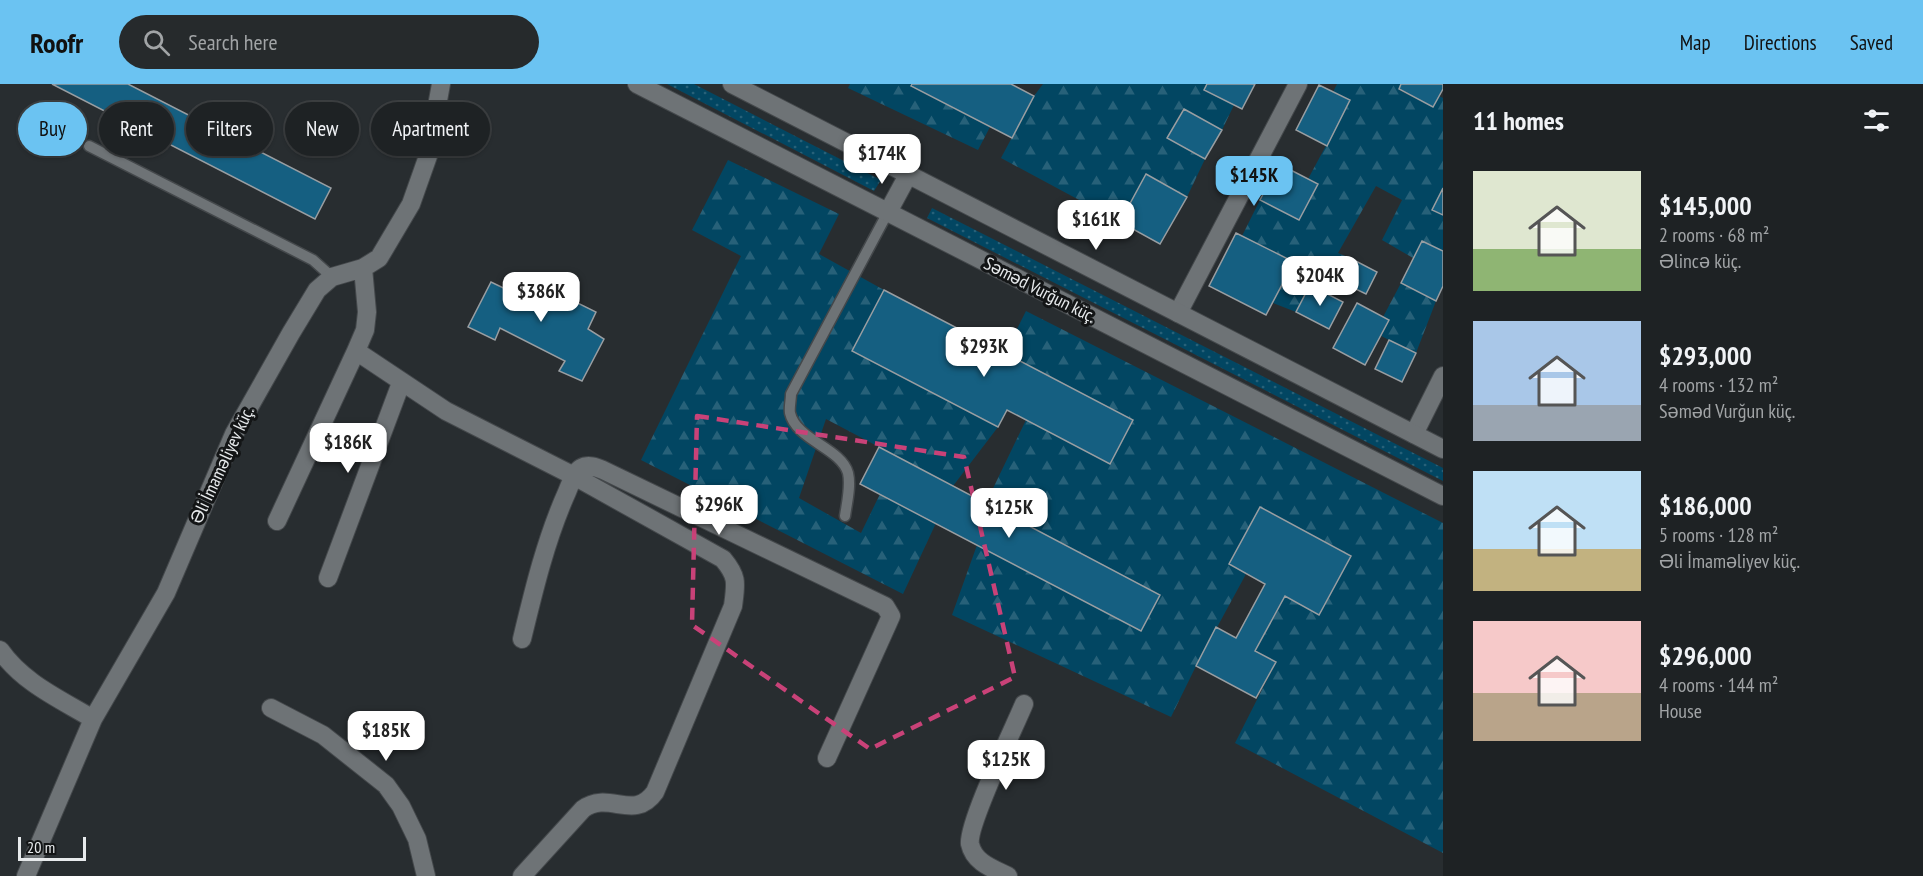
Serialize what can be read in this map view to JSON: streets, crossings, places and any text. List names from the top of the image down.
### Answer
{
  "streets": {
    "street": ["Səməd Vurğun küç.", "Əli İmaməliyev küç."]
  },
  "scale_bar": "20 m",
  "page": {
    "header": "Roofr",
    "search": "Search here",
    "nav": ["Map", "Directions", "Saved"],
    "heading": "11 homes",
    "chip": [
      "Buy",
      "Rent",
      "Filters",
      "New",
      "Apartment"
    ],
    "price": [
      "$174K",
      "$145K",
      "$161K",
      "$204K",
      "$386K",
      "$293K",
      "$186K",
      "$296K",
      "$125K",
      "$185K",
      "$125K"
    ],
    "list": [
      {
        "name": "$145,000",
        "note": "2 rooms · 68 m² · Əlincə küç."
      },
      {
        "name": "$293,000",
        "note": "4 rooms · 132 m² · Səməd Vurğun küç."
      },
      {
        "name": "$186,000",
        "note": "5 rooms · 128 m² · Əli İmaməliyev küç."
      },
      {
        "name": "$296,000",
        "note": "4 rooms · 144 m² · House"
      }
    ],
    "scale": "20 m"
  }
}
